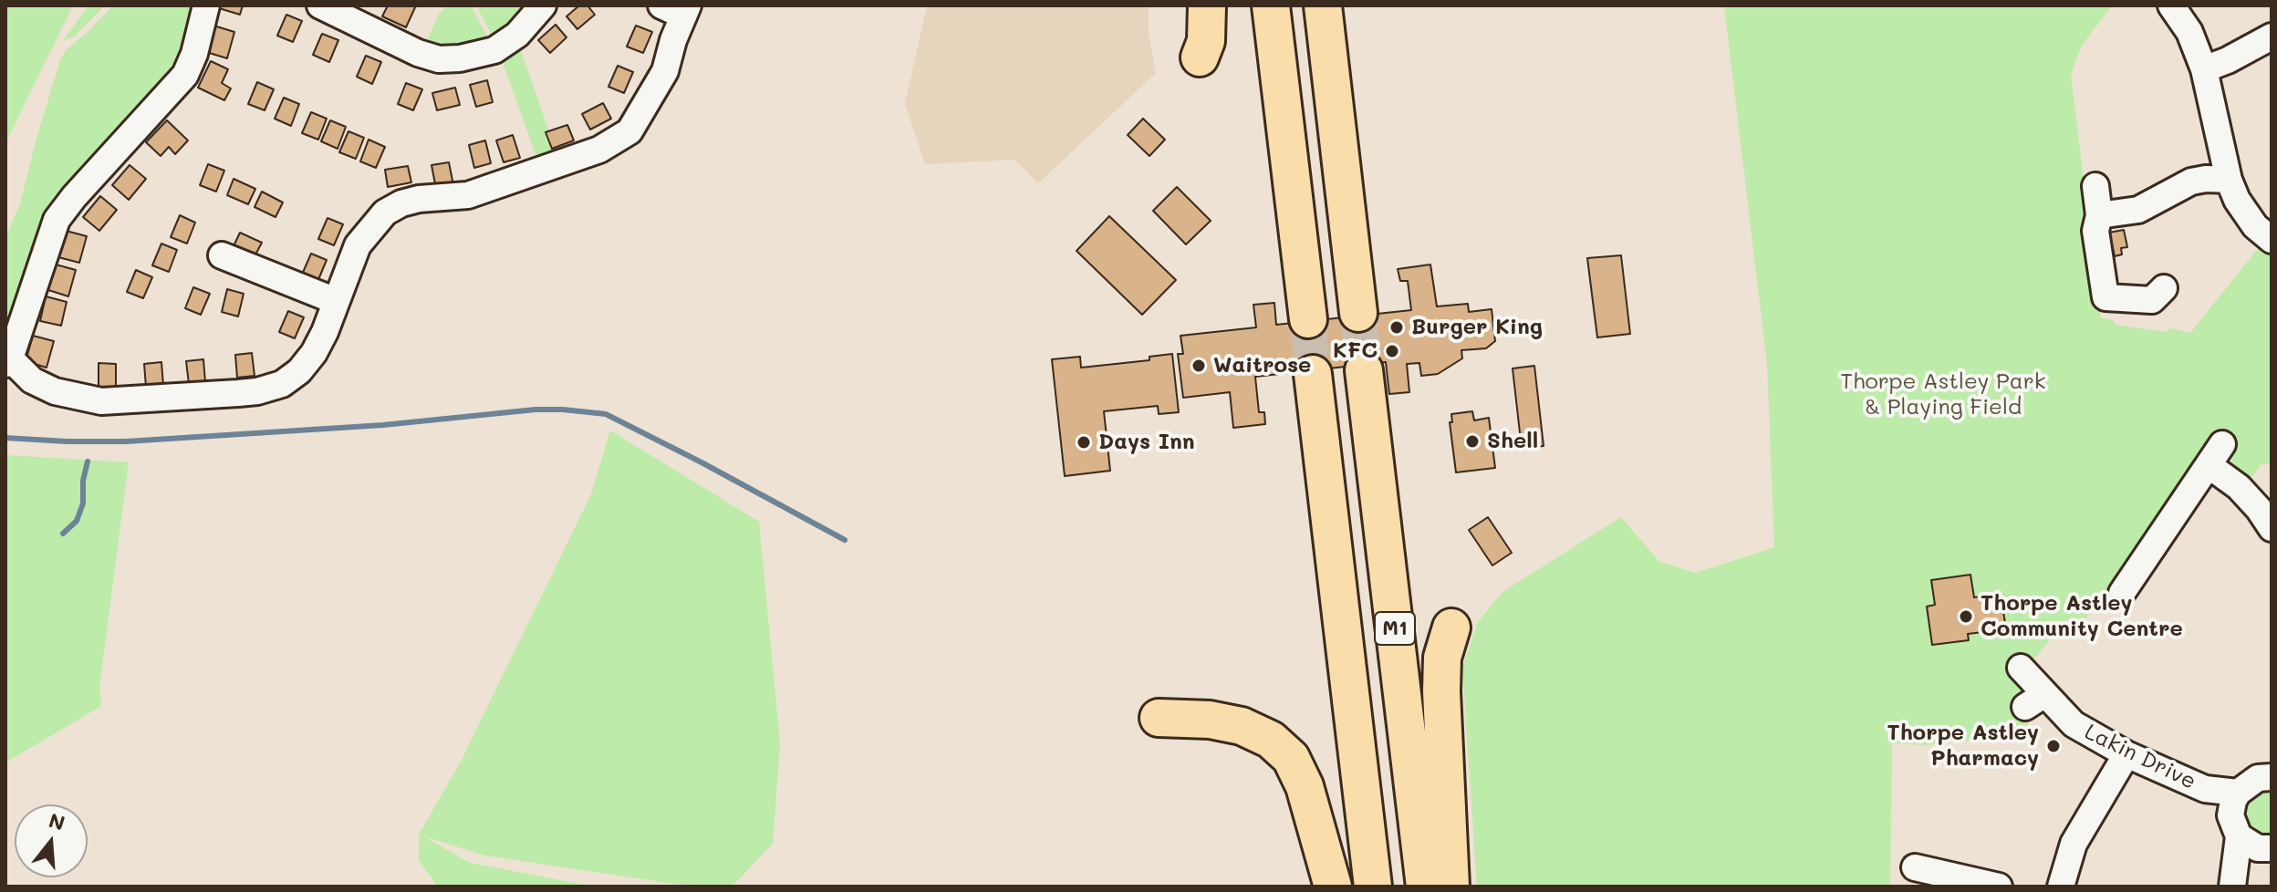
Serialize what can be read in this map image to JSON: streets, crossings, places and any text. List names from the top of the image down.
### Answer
{
  "streets": {
    "highway": ["M1"],
    "street": ["Lakin Drive"]
  },
  "parks": ["Thorpe Astley Park & Playing Field"],
  "places": [
    "Burger King",
    "KFC",
    "Waitrose",
    "Shell",
    "Days Inn",
    "Thorpe Astley Community Centre",
    "Thorpe Astley Pharmacy"
  ],
  "north": "top"
}
